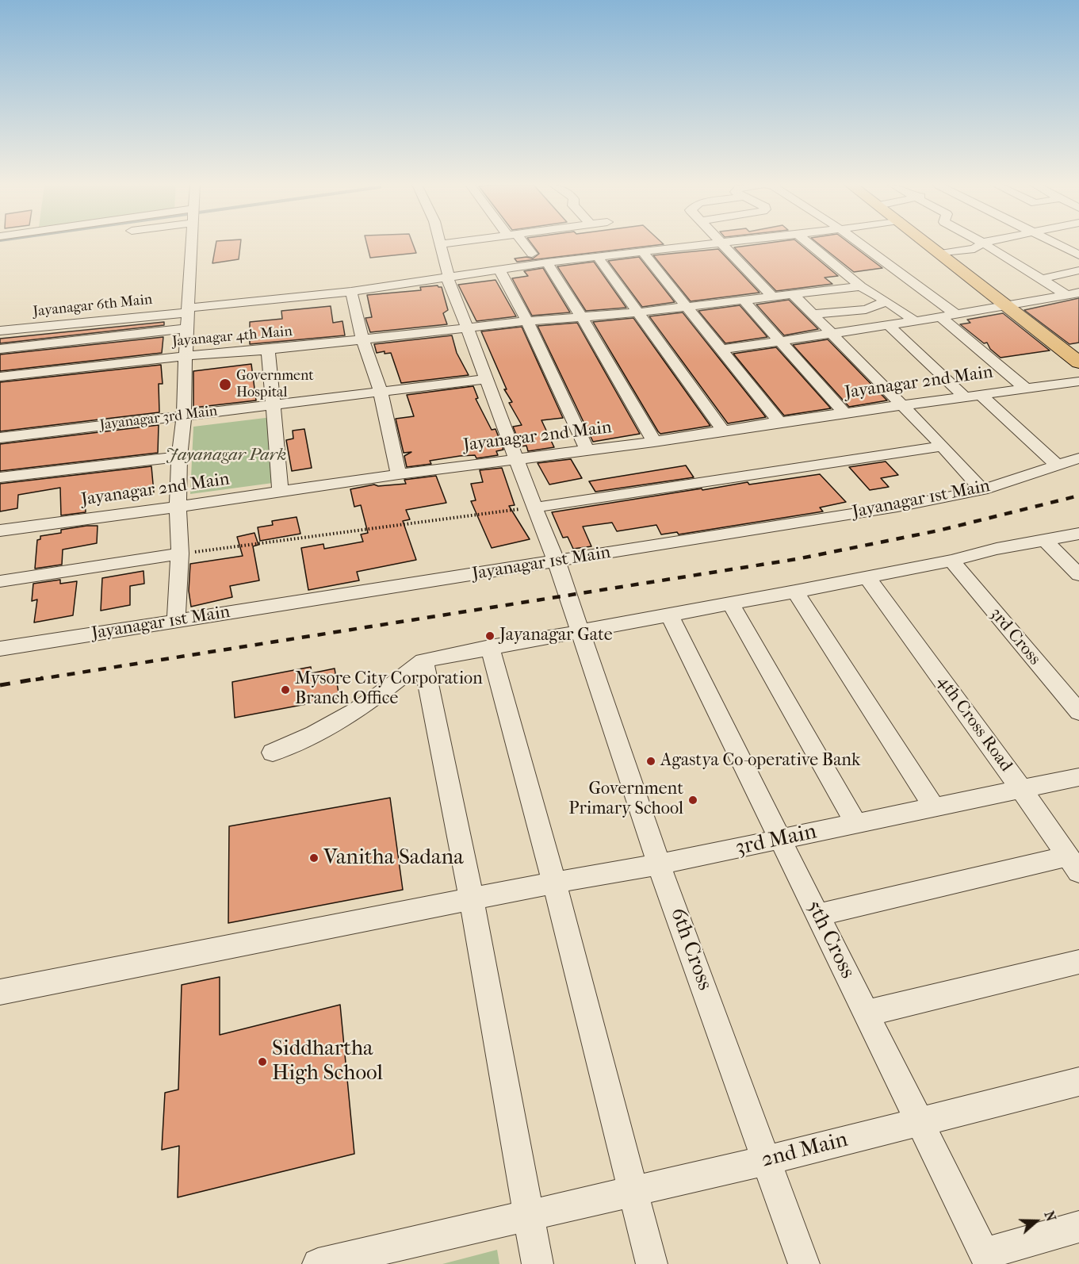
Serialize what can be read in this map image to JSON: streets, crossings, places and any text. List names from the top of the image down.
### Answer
{
  "streets": {
    "street": [
      "Jayanagar 6th Main",
      "Jayanagar 4th Main",
      "Jayanagar 2nd Main",
      "Jayanagar 3rd Main",
      "Jayanagar 1st Main",
      "3rd Cross",
      "4th Cross Road",
      "3rd Main",
      "5th Cross",
      "6th Cross",
      "2nd Main"
    ]
  },
  "crossings": [
    ["Jayanagar 6th Main", "6th Cross"],
    ["Jayanagar 4th Main", "6th Cross"],
    ["Jayanagar 2nd Main", "6th Cross"],
    ["Jayanagar 3rd Main", "6th Cross"],
    ["Jayanagar 1st Main", "6th Cross"],
    ["4th Cross Road", "3rd Main"],
    ["3rd Main", "5th Cross"],
    ["3rd Main", "6th Cross"],
    ["5th Cross", "2nd Main"],
    ["6th Cross", "2nd Main"]
  ],
  "parks": ["Jayanagar Park"],
  "places": [
    "Government Hospital",
    "Jayanagar Gate",
    "Mysore City Corporation Branch Office",
    "Agastya Co-operative Bank",
    "Government Primary School",
    "Vanitha Sadana",
    "Siddhartha High School"
  ],
  "north": "right"
}
